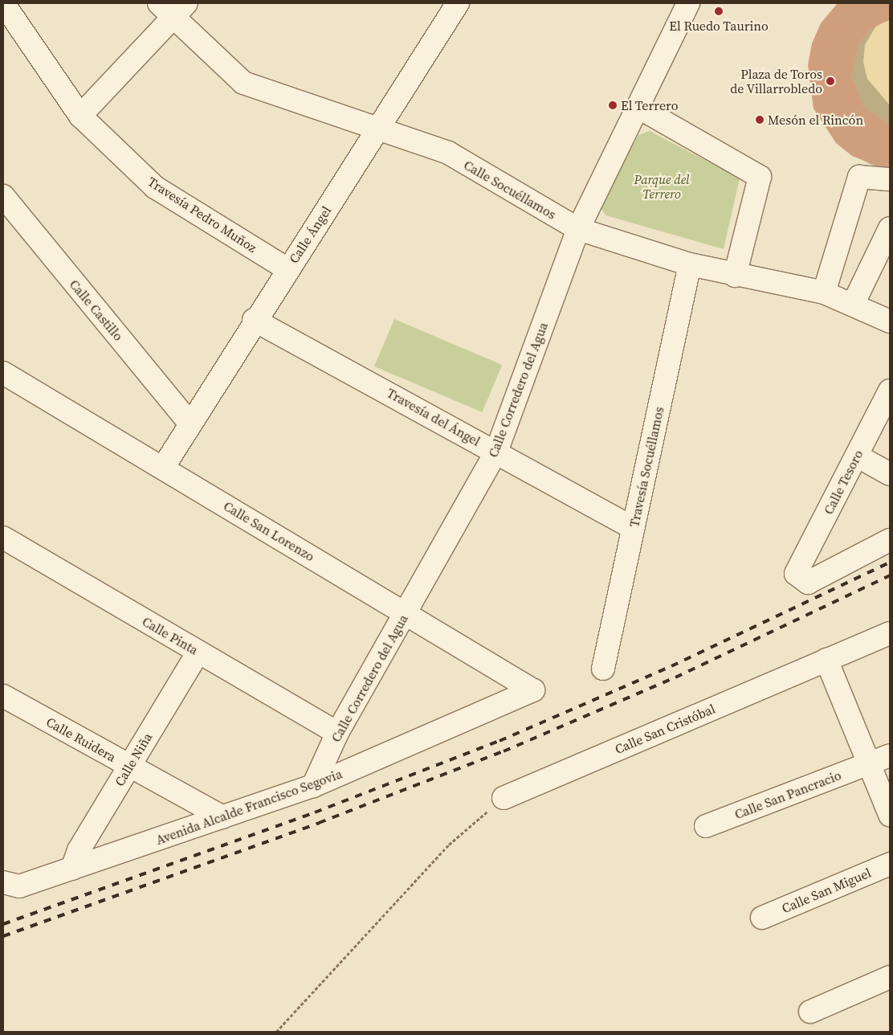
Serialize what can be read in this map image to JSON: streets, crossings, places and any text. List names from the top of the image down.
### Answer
{
  "streets": {
    "street": [
      "Calle Socuéllamos",
      "Travesía Pedro Muñoz",
      "Calle Ángel",
      "Calle Castillo",
      "Calle Corredero del Agua",
      "Travesía del Ángel",
      "Travesía Socuéllamos",
      "Calle Tesoro",
      "Calle San Lorenzo",
      "Calle Pinta",
      "Calle San Cristóbal",
      "Calle Ruidera",
      "Calle Niña",
      "Calle San Pancracio",
      "Avenida Alcalde Francisco Segovia",
      "Calle San Miguel"
    ]
  },
  "crossings": [
    ["Calle Socuéllamos", "Calle Ángel"],
    ["Calle Socuéllamos", "Calle Corredero del Agua"],
    ["Calle Socuéllamos", "Travesía Socuéllamos"],
    ["Travesía Pedro Muñoz", "Calle Ángel"],
    ["Calle Ángel", "Calle Castillo"],
    ["Calle Ángel", "Travesía del Ángel"],
    ["Calle Ángel", "Calle San Lorenzo"],
    ["Calle Corredero del Agua", "Travesía del Ángel"],
    ["Calle Corredero del Agua", "Calle San Lorenzo"],
    ["Calle Corredero del Agua", "Calle Pinta"],
    ["Calle Corredero del Agua", "Avenida Alcalde Francisco Segovia"],
    ["Travesía del Ángel", "Travesía Socuéllamos"],
    ["Calle San Lorenzo", "Avenida Alcalde Francisco Segovia"],
    ["Calle Pinta", "Calle Niña"],
    ["Calle Ruidera", "Calle Niña"],
    ["Calle Ruidera", "Avenida Alcalde Francisco Segovia"],
    ["Calle Niña", "Avenida Alcalde Francisco Segovia"]
  ],
  "parks": ["Parque del Terrero"],
  "places": [
    "El Ruedo Taurino",
    "Plaza de Toros de Villarrobledo",
    "El Terrero",
    "Mesón el Rincón"
  ]
}
